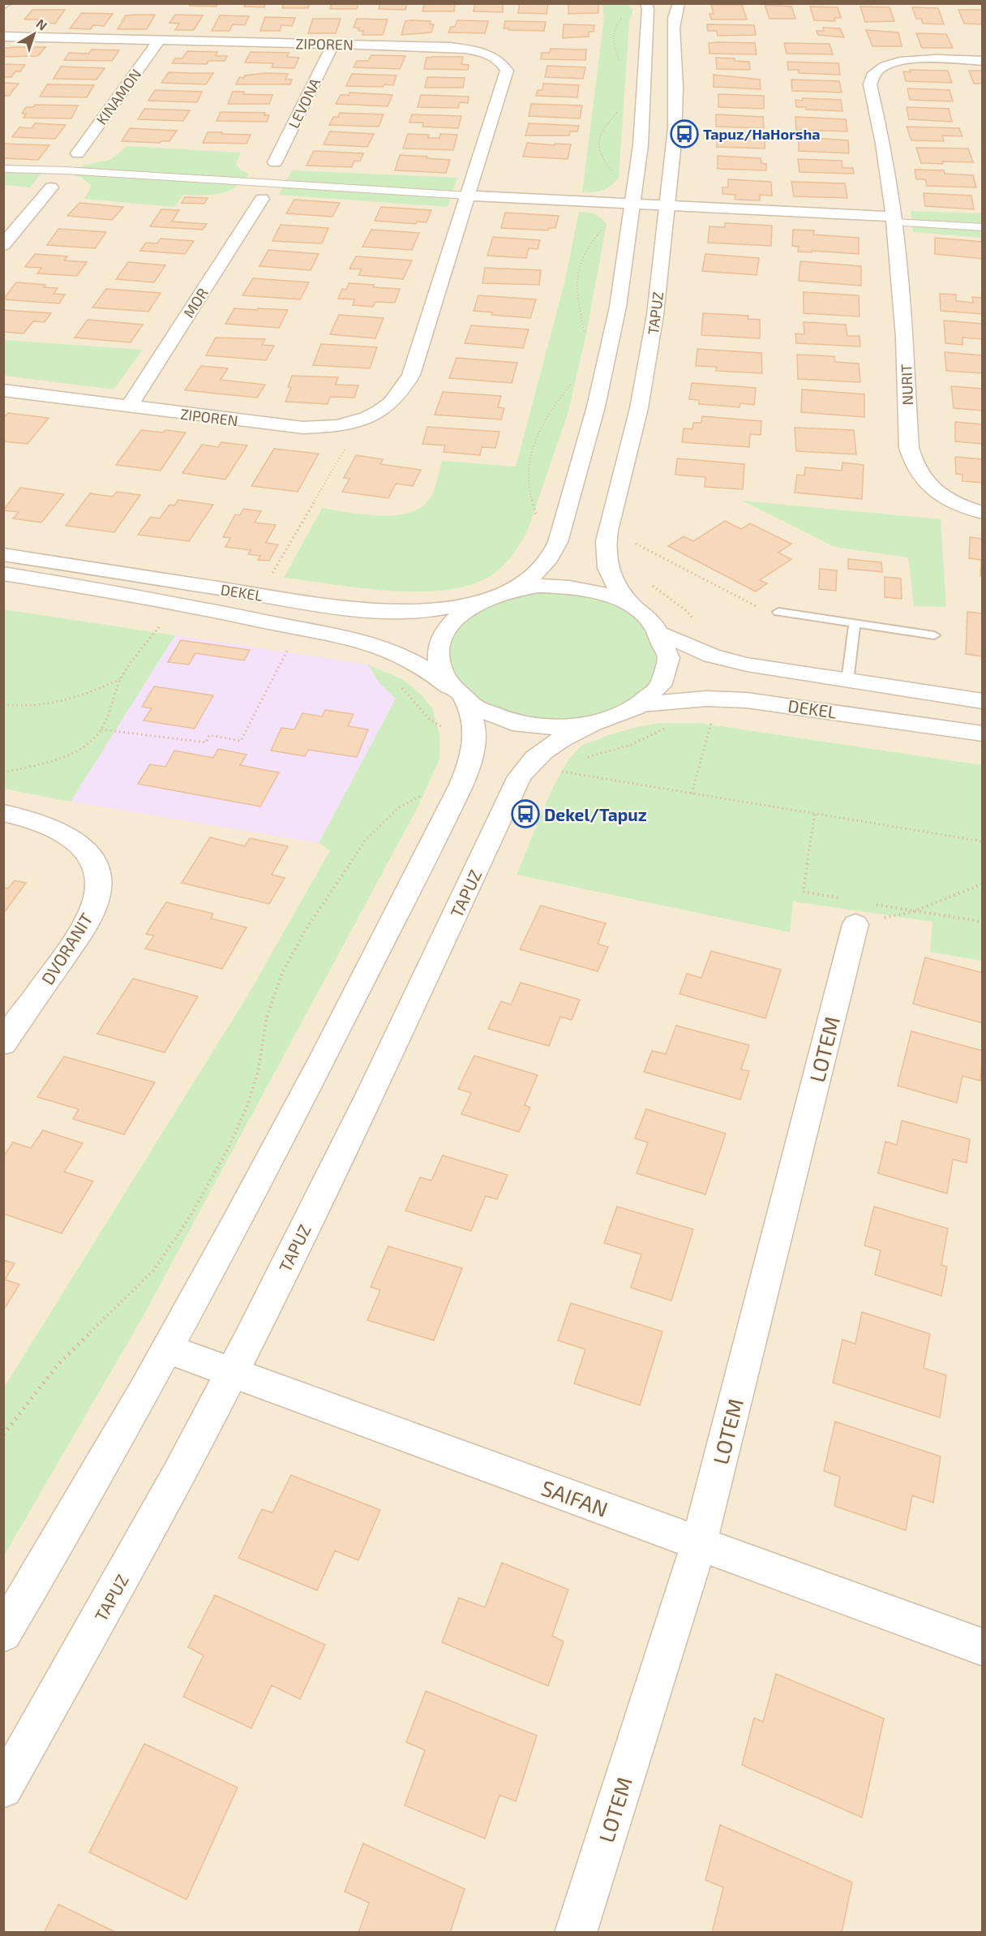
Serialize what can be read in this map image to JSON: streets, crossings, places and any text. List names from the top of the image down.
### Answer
{
  "streets": {
    "street": [
      "ZIPOREN",
      "KINAMON",
      "LEVONA",
      "MOR",
      "TAPUZ",
      "NURIT",
      "DEKEL",
      "DVORANIT",
      "LOTEM",
      "SAIFAN"
    ]
  },
  "crossings": [
    ["ZIPOREN", "KINAMON"],
    ["ZIPOREN", "LEVONA"],
    ["ZIPOREN", "MOR"],
    ["TAPUZ", "DEKEL"],
    ["TAPUZ", "SAIFAN"],
    ["LOTEM", "SAIFAN"]
  ],
  "places": {
    "bus stop": ["Tapuz/HaHorsha", "Dekel/Tapuz"]
  },
  "north": "top right"
}
